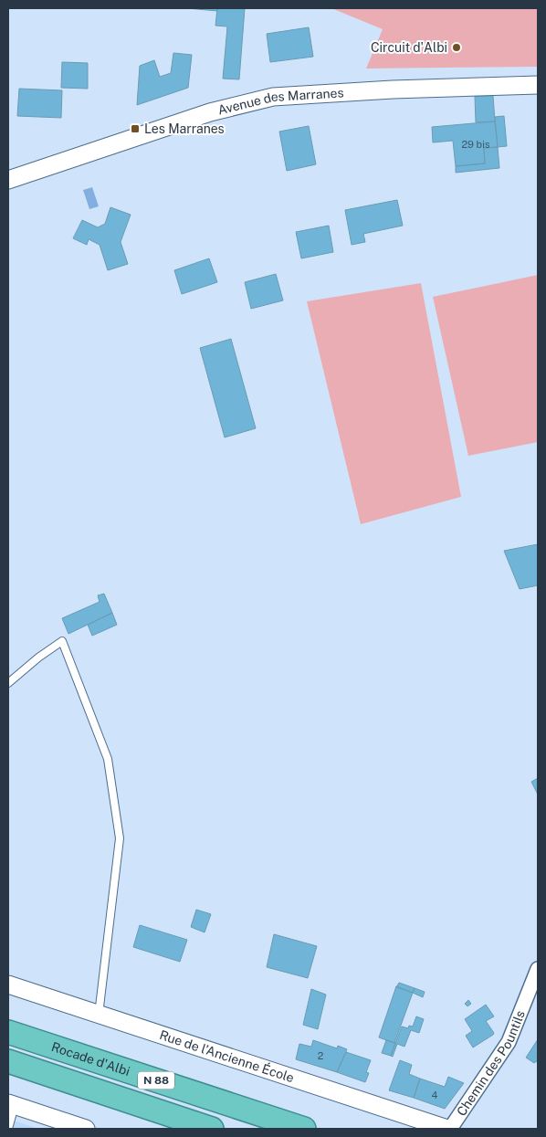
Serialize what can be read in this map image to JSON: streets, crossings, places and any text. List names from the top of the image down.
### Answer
{
  "streets": {
    "highway": ["Rocade d'Albi", "N 88"],
    "street": ["Avenue des Marranes", "Rue de l’Ancienne École", "Chemin des Pountils"]
  },
  "crossings": [
    ["Rue de l’Ancienne École", "Chemin des Pountils"]
  ],
  "places": {
    "other": ["Circuit d'Albi"],
    "transit": ["Les Marranes"]
  },
  "house_numbers": ["29 bis", "2", "4"]
}
